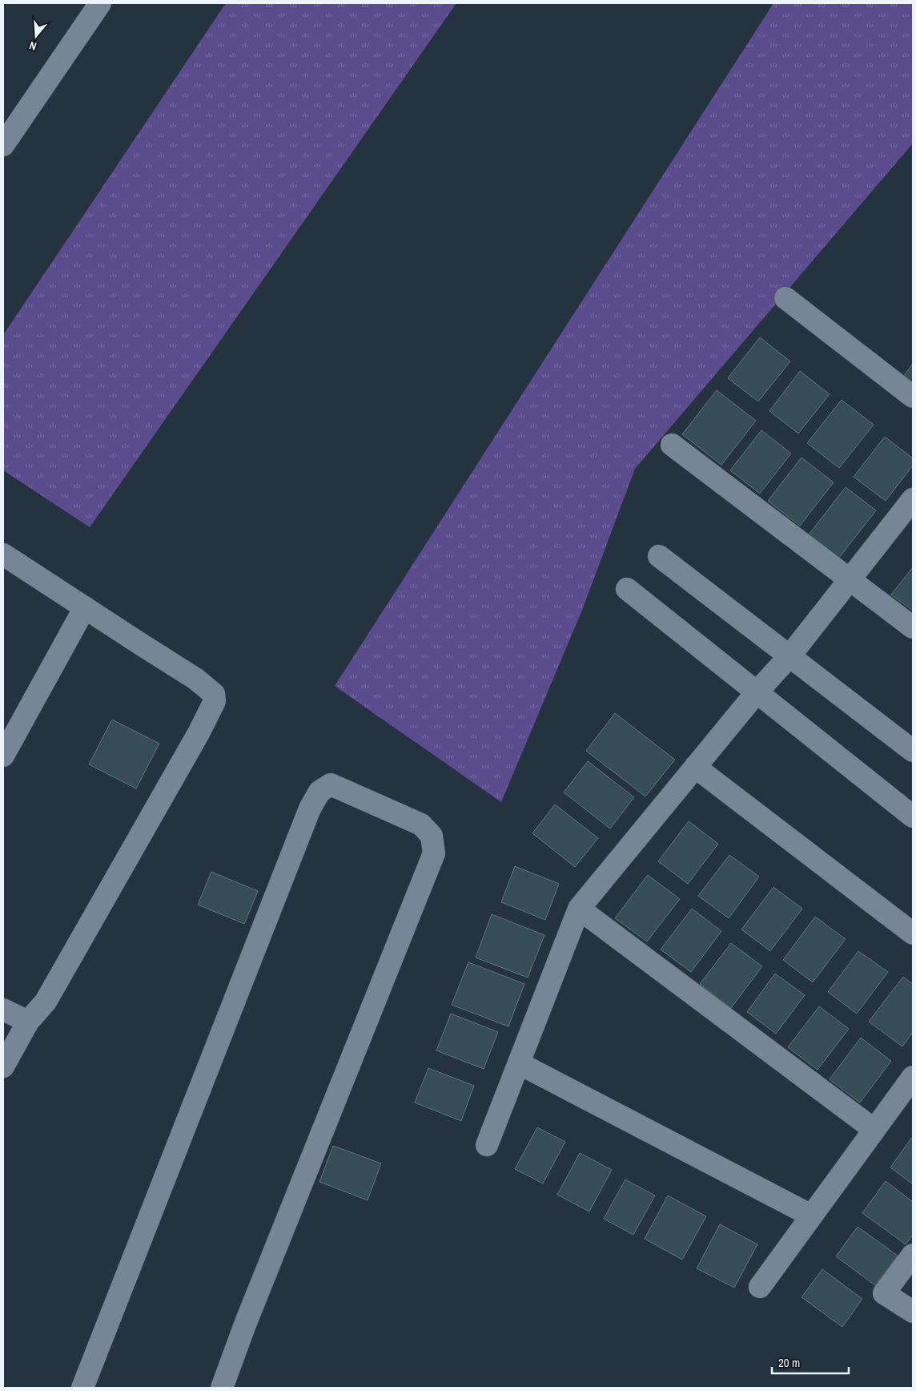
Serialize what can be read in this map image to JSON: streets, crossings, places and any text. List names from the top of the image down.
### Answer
{
  "scale_bar": "20 m",
  "north": "bottom"
}
